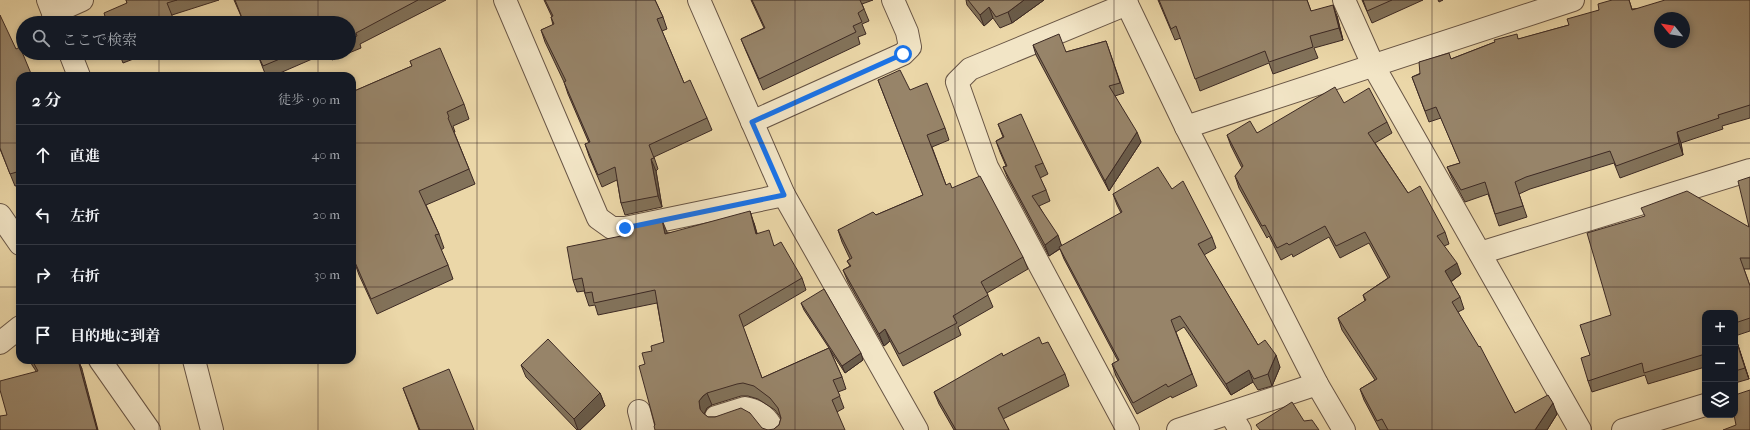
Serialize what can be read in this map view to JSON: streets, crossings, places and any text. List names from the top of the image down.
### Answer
{
  "north": "top left",
  "page": {
    "search": "ここで検索",
    "heading": ["2 分", "徒歩 · 90 m"],
    "list": [
      ["直進", "40 m"],
      ["左折", "20 m"],
      ["右折", "30 m"],
      "目的地に到着"
    ],
    "map_buttons": ["+", "−"]
  }
}
